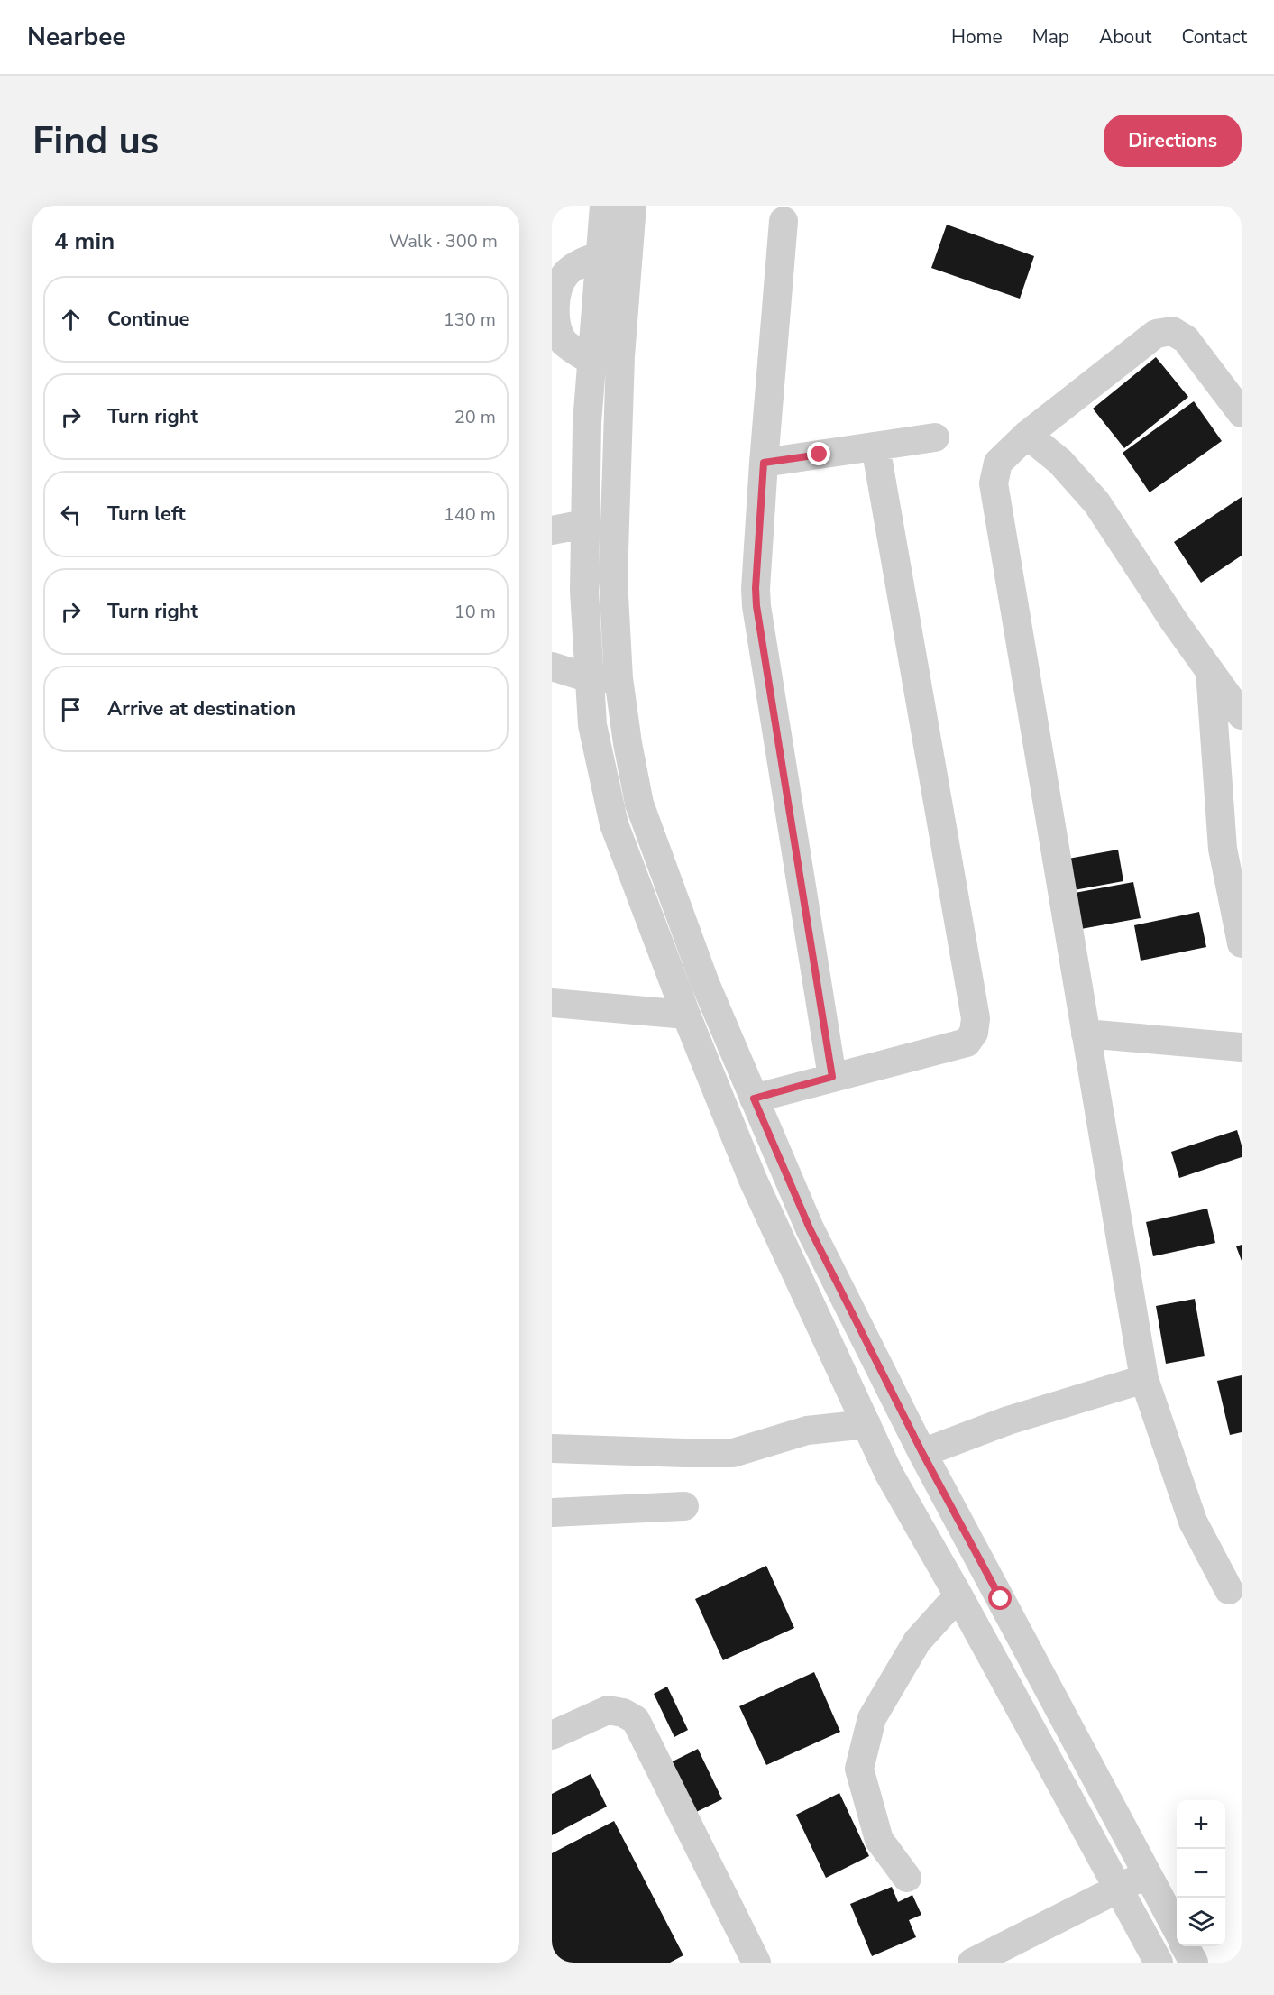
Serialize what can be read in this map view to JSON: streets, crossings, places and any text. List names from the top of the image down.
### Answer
{
  "page": {
    "header": "Nearbee",
    "nav": [
      "Home",
      "Map",
      "About",
      "Contact"
    ],
    "buttons": "Directions",
    "title": "Find us",
    "heading": ["4 min", "Walk · 300 m"],
    "list": [
      ["Continue", "130 m"],
      ["Turn right", "20 m"],
      ["Turn left", "140 m"],
      ["Turn right", "10 m"],
      "Arrive at destination"
    ],
    "map_buttons": ["+", "−"]
  }
}
